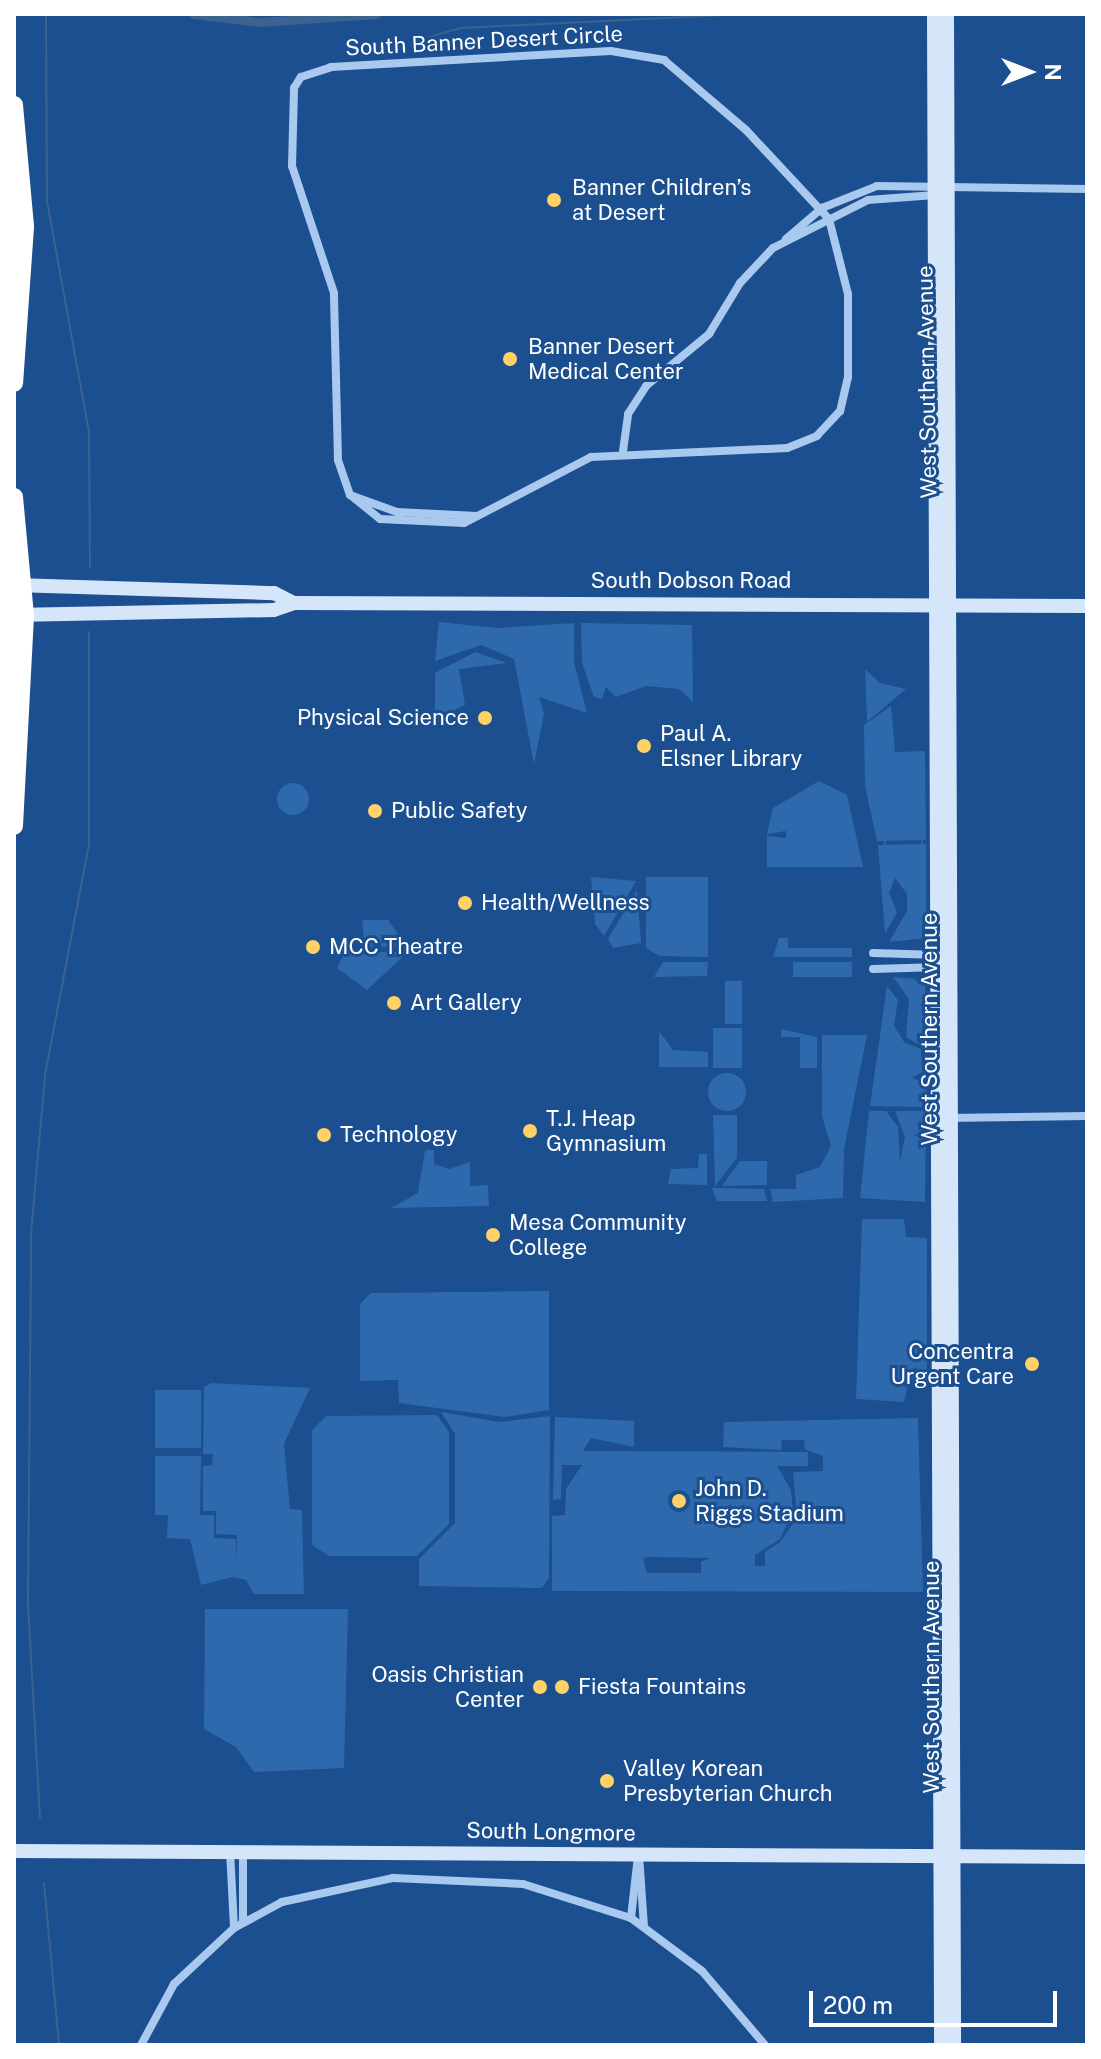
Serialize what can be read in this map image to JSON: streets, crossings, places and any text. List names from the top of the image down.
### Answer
{
  "streets": {
    "main road": ["West Southern Avenue", "South Dobson Road", "South Longmore"],
    "street": ["South Banner Desert Circle"]
  },
  "crossings": [
    ["West Southern Avenue", "South Dobson Road"],
    ["West Southern Avenue", "South Longmore"]
  ],
  "places": [
    "Banner Children’s at Desert",
    "Banner Desert Medical Center",
    "Physical Science",
    "Paul A. Elsner Library",
    "Public Safety",
    "Health/Wellness",
    "MCC Theatre",
    "Art Gallery",
    "T.J. Heap Gymnasium",
    "Technology",
    "Mesa Community College",
    "Concentra Urgent Care",
    "John D. Riggs Stadium",
    "Oasis Christian Center",
    "Fiesta Fountains",
    "Valley Korean Presbyterian Church"
  ],
  "scale_bar": "200 m",
  "north": "right"
}
